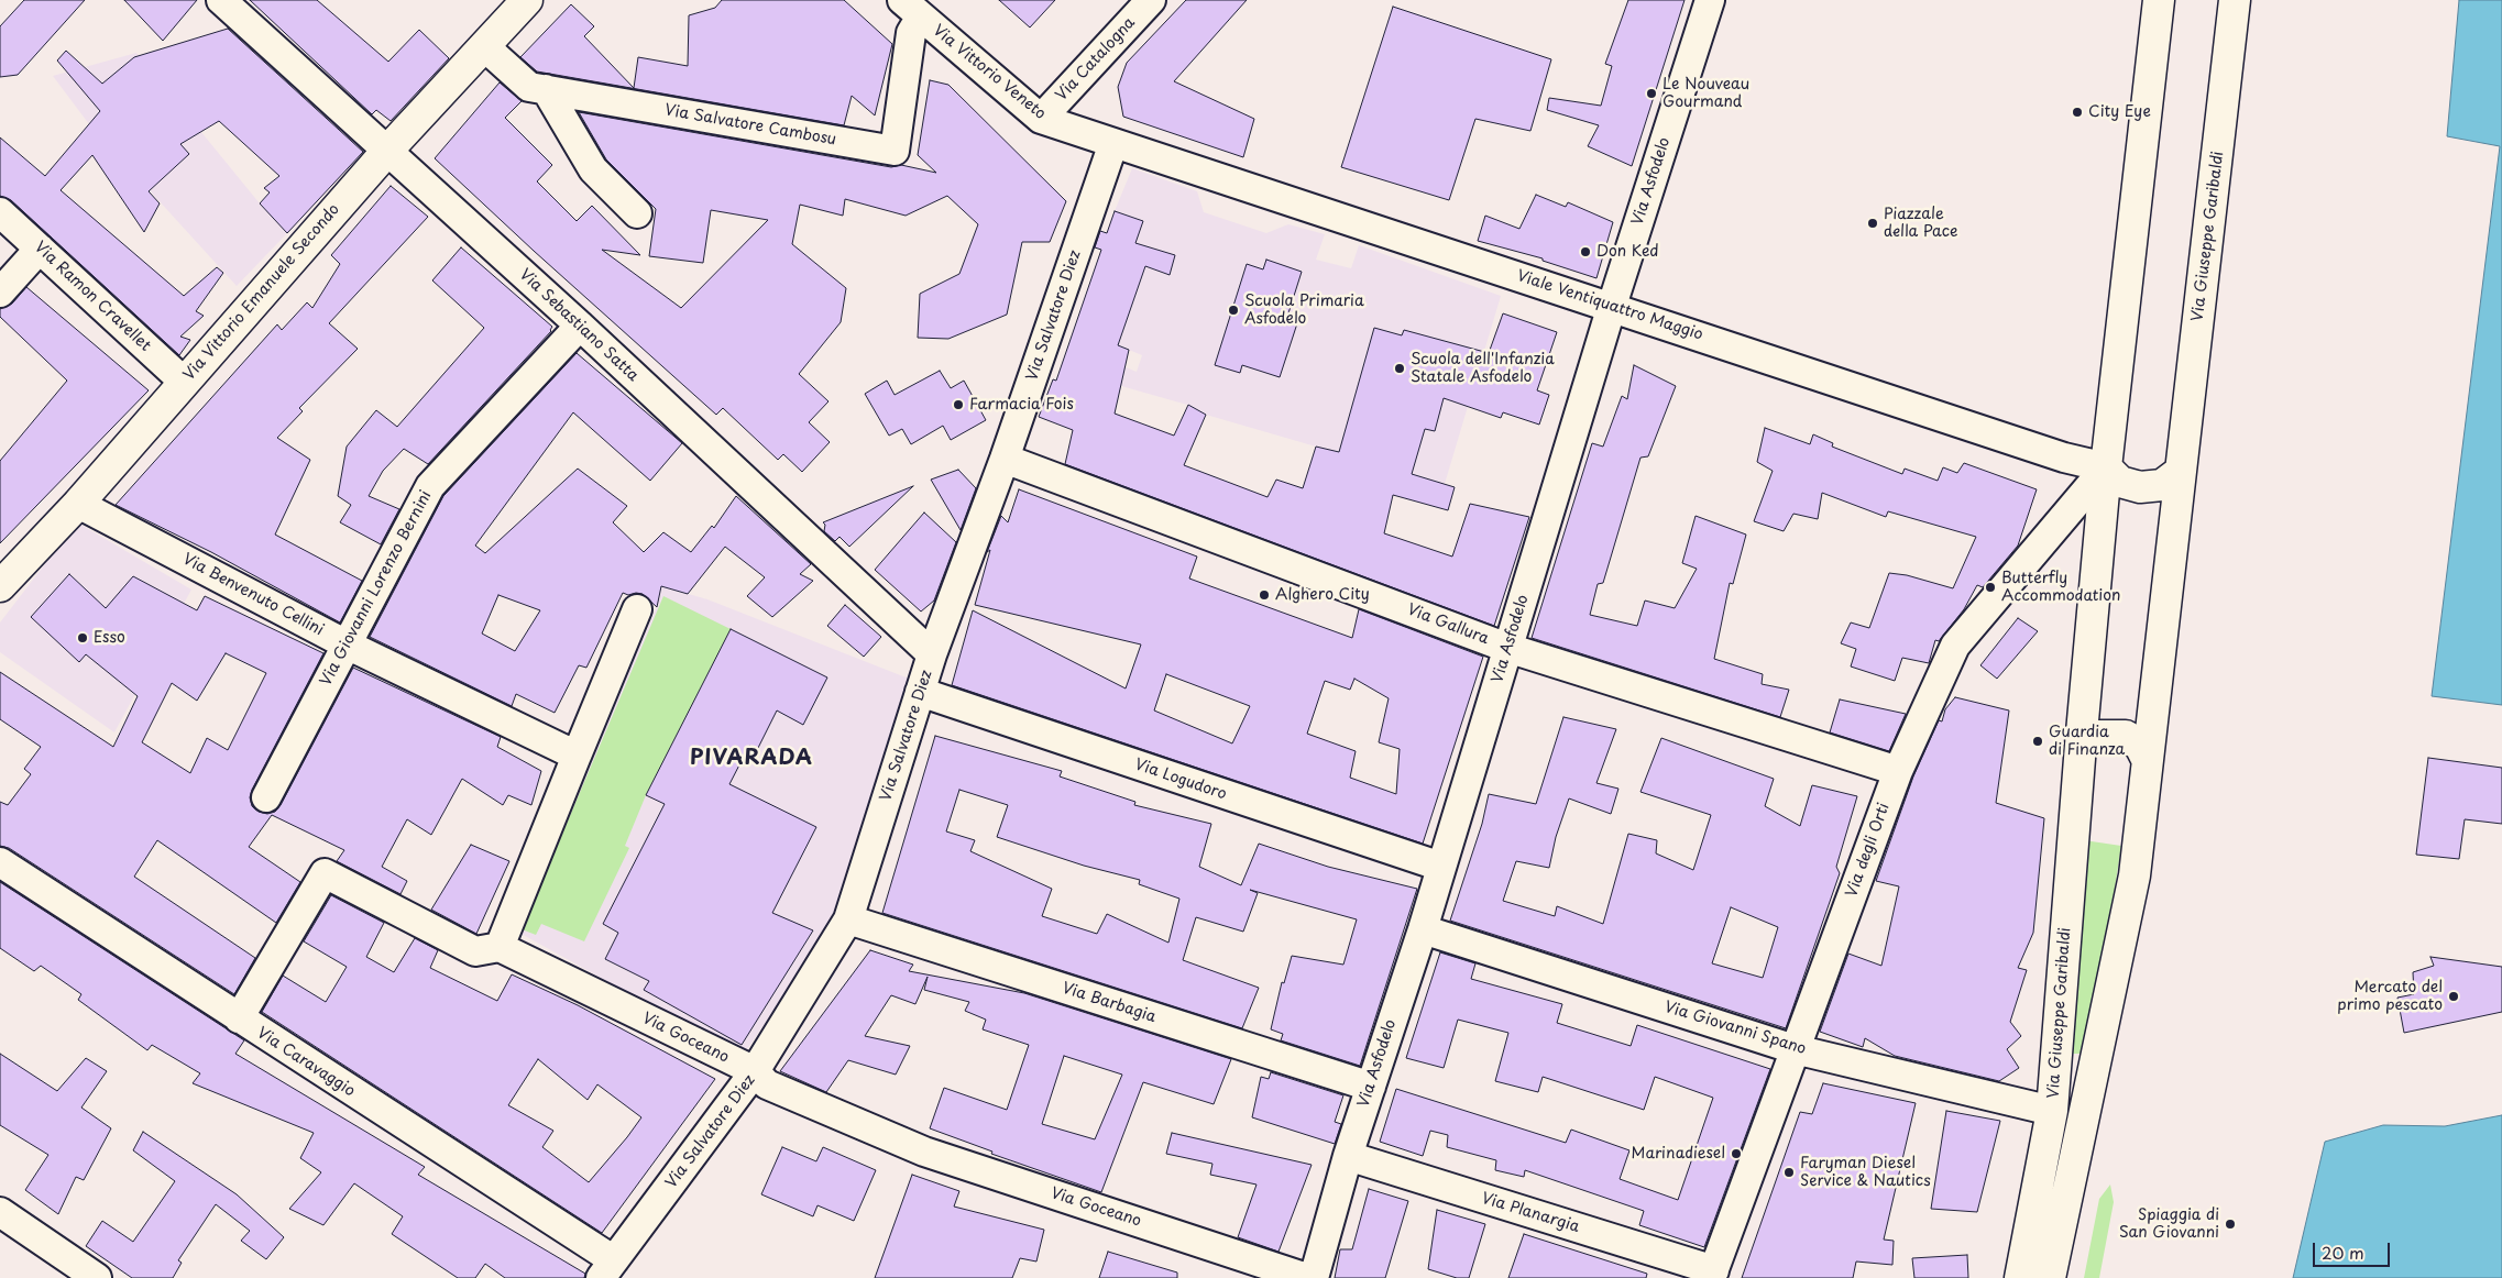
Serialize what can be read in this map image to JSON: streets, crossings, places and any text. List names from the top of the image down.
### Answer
{
  "streets": {
    "main road": ["Via Giuseppe Garibaldi", "Via Vittorio Emanuele Secondo"],
    "street": [
      "Via Catalogna",
      "Via Vittorio Veneto",
      "Via Salvatore Cambosu",
      "Via Asfodelo",
      "Via Ramon Cravellet",
      "Viale Ventiquattro Maggio",
      "Via Salvatore Diez",
      "Via Sebastiano Satta",
      "Via Giovanni Lorenzo Bernini",
      "Via Benvenuto Cellini",
      "Via Gallura",
      "Via Logudoro",
      "Via degli Orti",
      "Via Barbagia",
      "Via Giovanni Spano",
      "Via Goceano",
      "Via Caravaggio",
      "Via Planargia"
    ]
  },
  "crossings": [
    ["Via Catalogna", "Via Vittorio Veneto"],
    ["Via Vittorio Veneto", "Via Salvatore Cambosu"],
    ["Via Vittorio Veneto", "Viale Ventiquattro Maggio"],
    ["Via Vittorio Veneto", "Via Salvatore Diez"],
    ["Via Salvatore Cambosu", "Via Vittorio Emanuele Secondo"],
    ["Via Asfodelo", "Viale Ventiquattro Maggio"],
    ["Via Asfodelo", "Via Gallura"],
    ["Via Asfodelo", "Via Logudoro"],
    ["Via Asfodelo", "Via Barbagia"],
    ["Via Asfodelo", "Via Giovanni Spano"],
    ["Via Asfodelo", "Via Planargia"],
    ["Via Giuseppe Garibaldi", "Viale Ventiquattro Maggio"],
    ["Via Giuseppe Garibaldi", "Via degli Orti"],
    ["Via Giuseppe Garibaldi", "Via Giovanni Spano"],
    ["Via Vittorio Emanuele Secondo", "Via Ramon Cravellet"],
    ["Via Vittorio Emanuele Secondo", "Via Sebastiano Satta"],
    ["Via Vittorio Emanuele Secondo", "Via Benvenuto Cellini"],
    ["Viale Ventiquattro Maggio", "Via Salvatore Diez"],
    ["Viale Ventiquattro Maggio", "Via degli Orti"],
    ["Via Salvatore Diez", "Via Sebastiano Satta"],
    ["Via Salvatore Diez", "Via Gallura"],
    ["Via Salvatore Diez", "Via Logudoro"],
    ["Via Salvatore Diez", "Via Barbagia"],
    ["Via Salvatore Diez", "Via Goceano"],
    ["Via Salvatore Diez", "Via Caravaggio"],
    ["Via Sebastiano Satta", "Via Giovanni Lorenzo Bernini"],
    ["Via Giovanni Lorenzo Bernini", "Via Benvenuto Cellini"],
    ["Via Gallura", "Via degli Orti"],
    ["Via degli Orti", "Via Giovanni Spano"],
    ["Via degli Orti", "Via Planargia"]
  ],
  "districts": ["PIVARADA"],
  "places": [
    "Le Nouveau Gourmand",
    "City Eye",
    "Piazzale della Pace",
    "Don Ked",
    "Scuola Primaria Asfodelo",
    "Scuola dell'Infanzia Statale Asfodelo",
    "Farmacia Fois",
    "Butterfly Accommodation",
    "Alghero City",
    "Esso",
    "Guardia di Finanza",
    "Mercato del primo pescato",
    "Marinadiesel",
    "Faryman Diesel Service & Nautics",
    "Spiaggia di San Giovanni"
  ],
  "scale_bar": "20 m"
}
